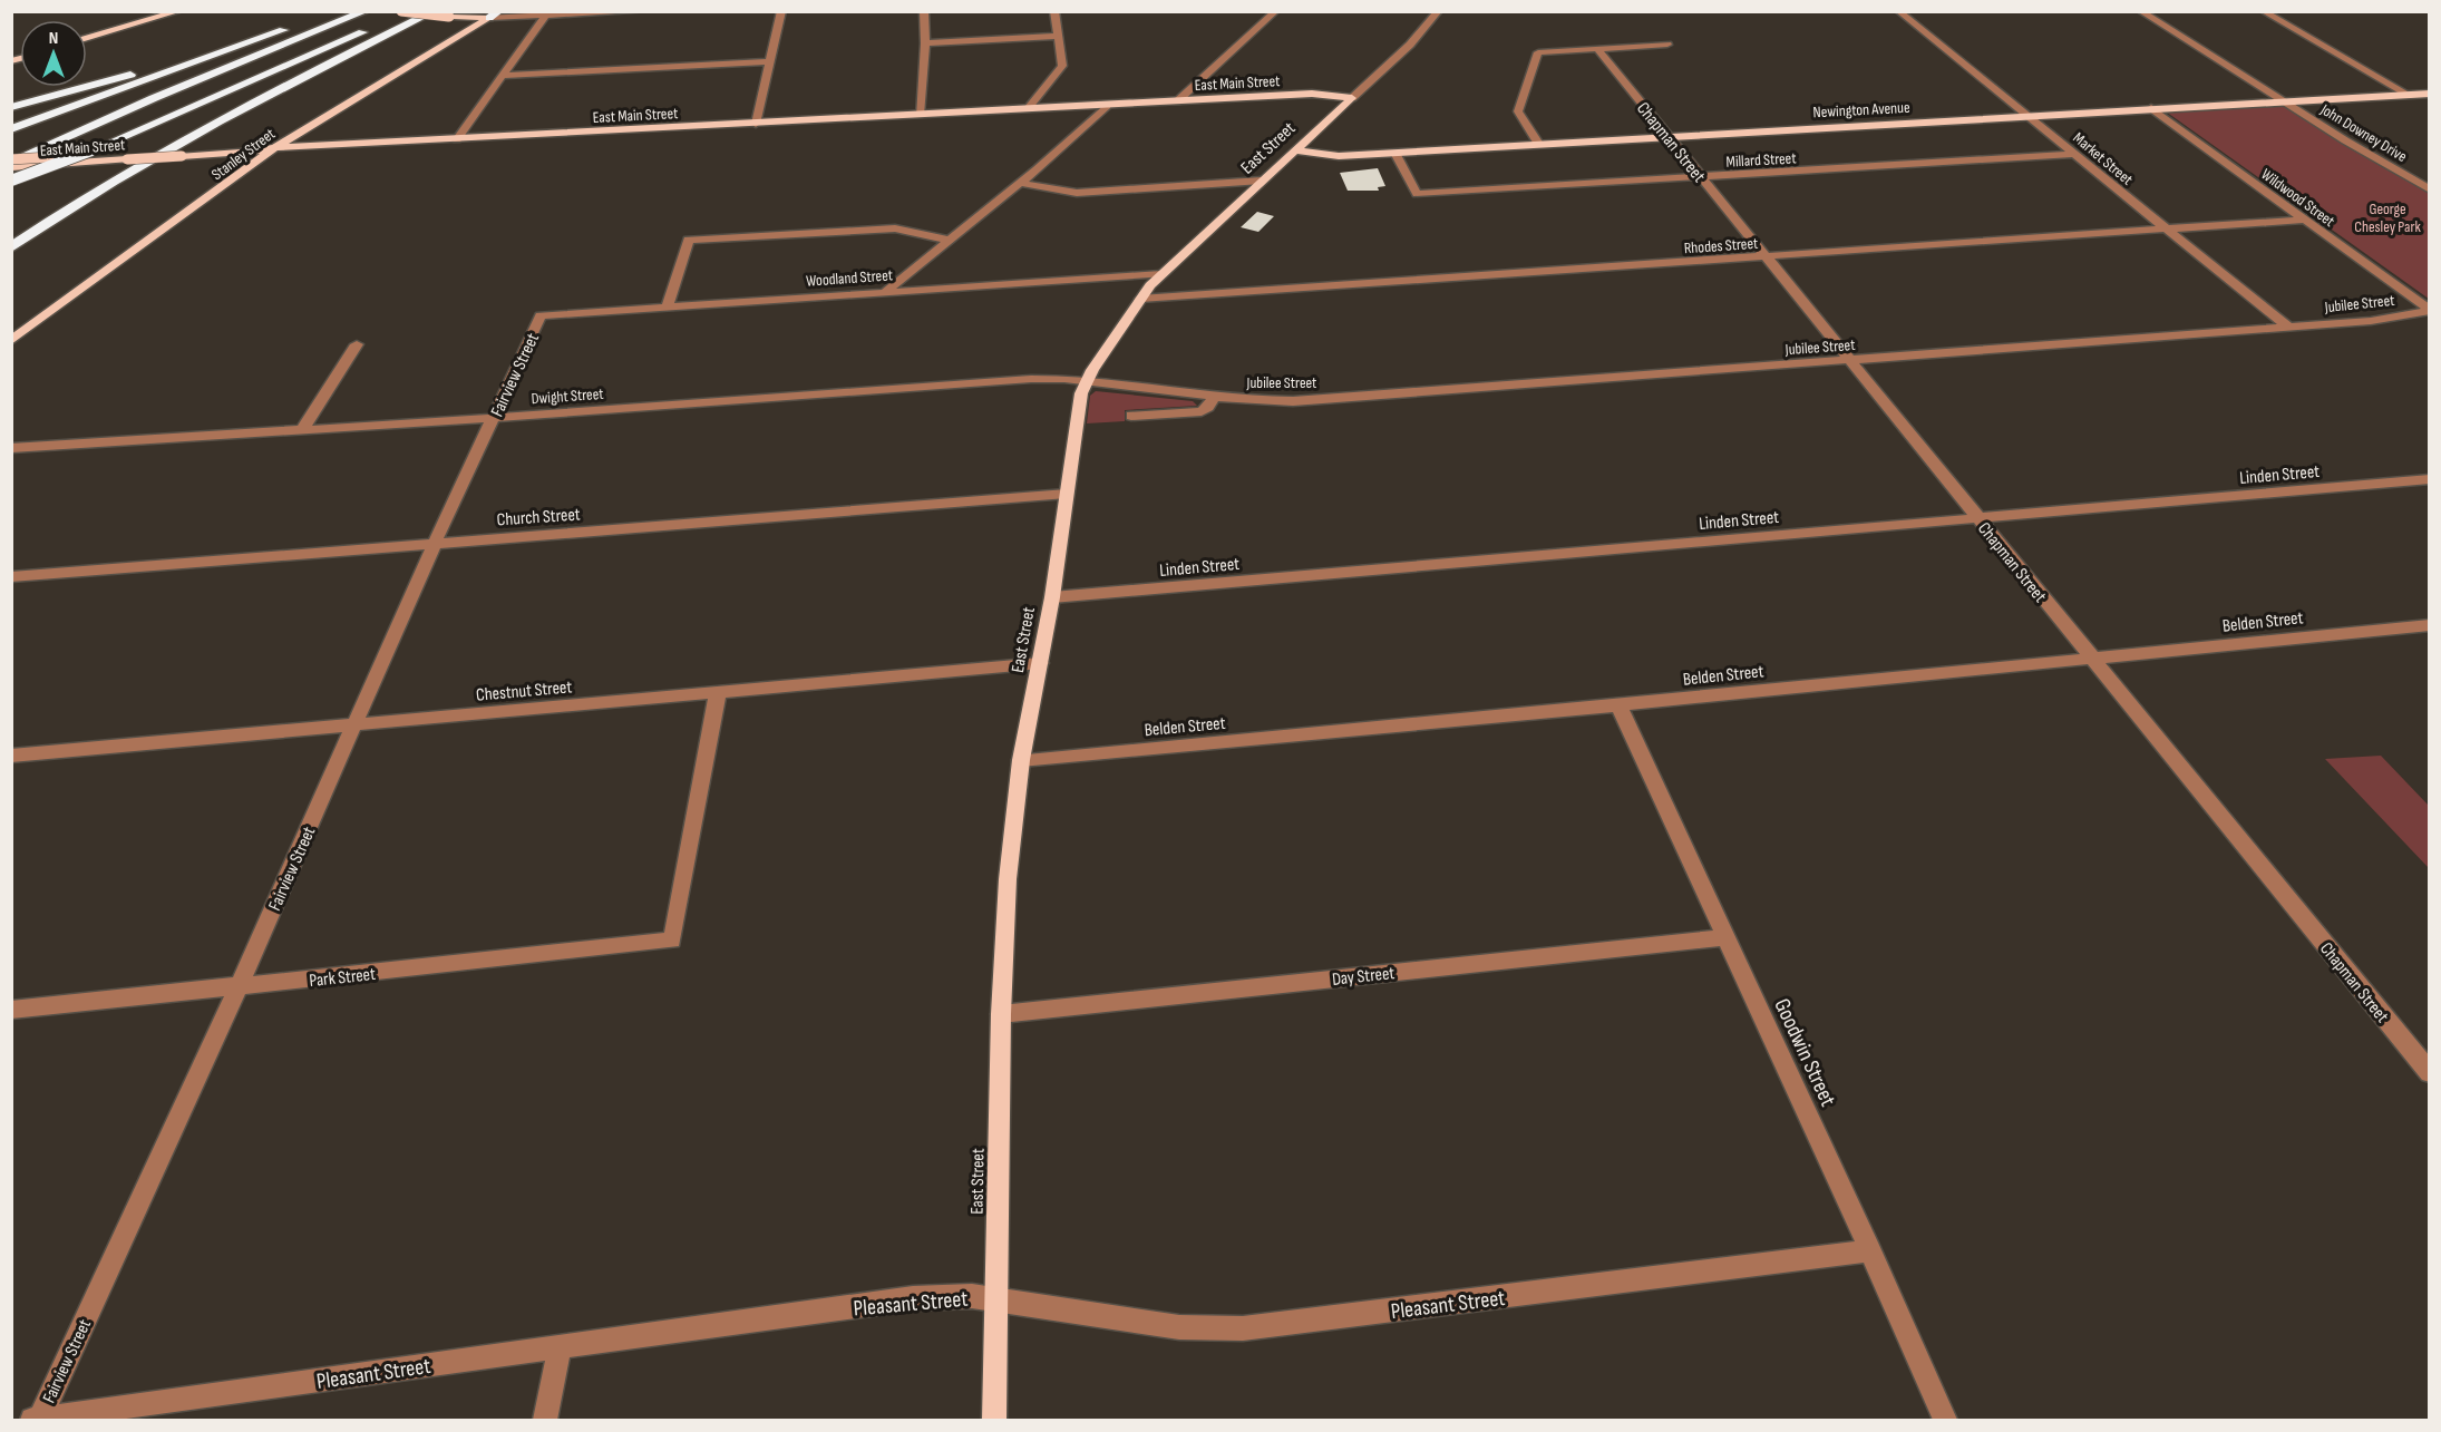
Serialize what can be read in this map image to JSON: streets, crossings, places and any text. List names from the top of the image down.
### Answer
{
  "streets": {
    "main road": [
      "East Main Street",
      "Newington Avenue",
      "East Street",
      "Stanley Street"
    ],
    "street": [
      "John Downey Drive",
      "Chapman Street",
      "Market Street",
      "Millard Street",
      "Wildwood Street",
      "Rhodes Street",
      "Woodland Street",
      "Jubilee Street",
      "Fairview Street",
      "Dwight Street",
      "Linden Street",
      "Church Street",
      "Belden Street",
      "Chestnut Street",
      "Day Street",
      "Park Street",
      "Goodwin Street",
      "Pleasant Street"
    ]
  },
  "crossings": [
    ["East Main Street", "East Street"],
    ["East Main Street", "Stanley Street"],
    ["Newington Avenue", "John Downey Drive"],
    ["Newington Avenue", "Chapman Street"],
    ["Newington Avenue", "East Street"],
    ["Newington Avenue", "Market Street"],
    ["Newington Avenue", "Millard Street"],
    ["Newington Avenue", "Wildwood Street"],
    ["Chapman Street", "Millard Street"],
    ["Chapman Street", "Rhodes Street"],
    ["Chapman Street", "Jubilee Street"],
    ["Chapman Street", "Linden Street"],
    ["Chapman Street", "Belden Street"],
    ["East Street", "Rhodes Street"],
    ["East Street", "Woodland Street"],
    ["East Street", "Jubilee Street"],
    ["East Street", "Dwight Street"],
    ["East Street", "Linden Street"],
    ["East Street", "Church Street"],
    ["East Street", "Belden Street"],
    ["East Street", "Chestnut Street"],
    ["East Street", "Day Street"],
    ["East Street", "Pleasant Street"],
    ["Market Street", "Millard Street"],
    ["Market Street", "Rhodes Street"],
    ["Market Street", "Jubilee Street"],
    ["Wildwood Street", "Rhodes Street"],
    ["Wildwood Street", "Jubilee Street"],
    ["Woodland Street", "Fairview Street"],
    ["Jubilee Street", "Dwight Street"],
    ["Fairview Street", "Dwight Street"],
    ["Fairview Street", "Church Street"],
    ["Fairview Street", "Chestnut Street"],
    ["Fairview Street", "Park Street"],
    ["Fairview Street", "Pleasant Street"],
    ["Belden Street", "Goodwin Street"],
    ["Chestnut Street", "Park Street"],
    ["Day Street", "Goodwin Street"],
    ["Goodwin Street", "Pleasant Street"]
  ],
  "parks": ["George Chesley Park"],
  "north": "top"
}
